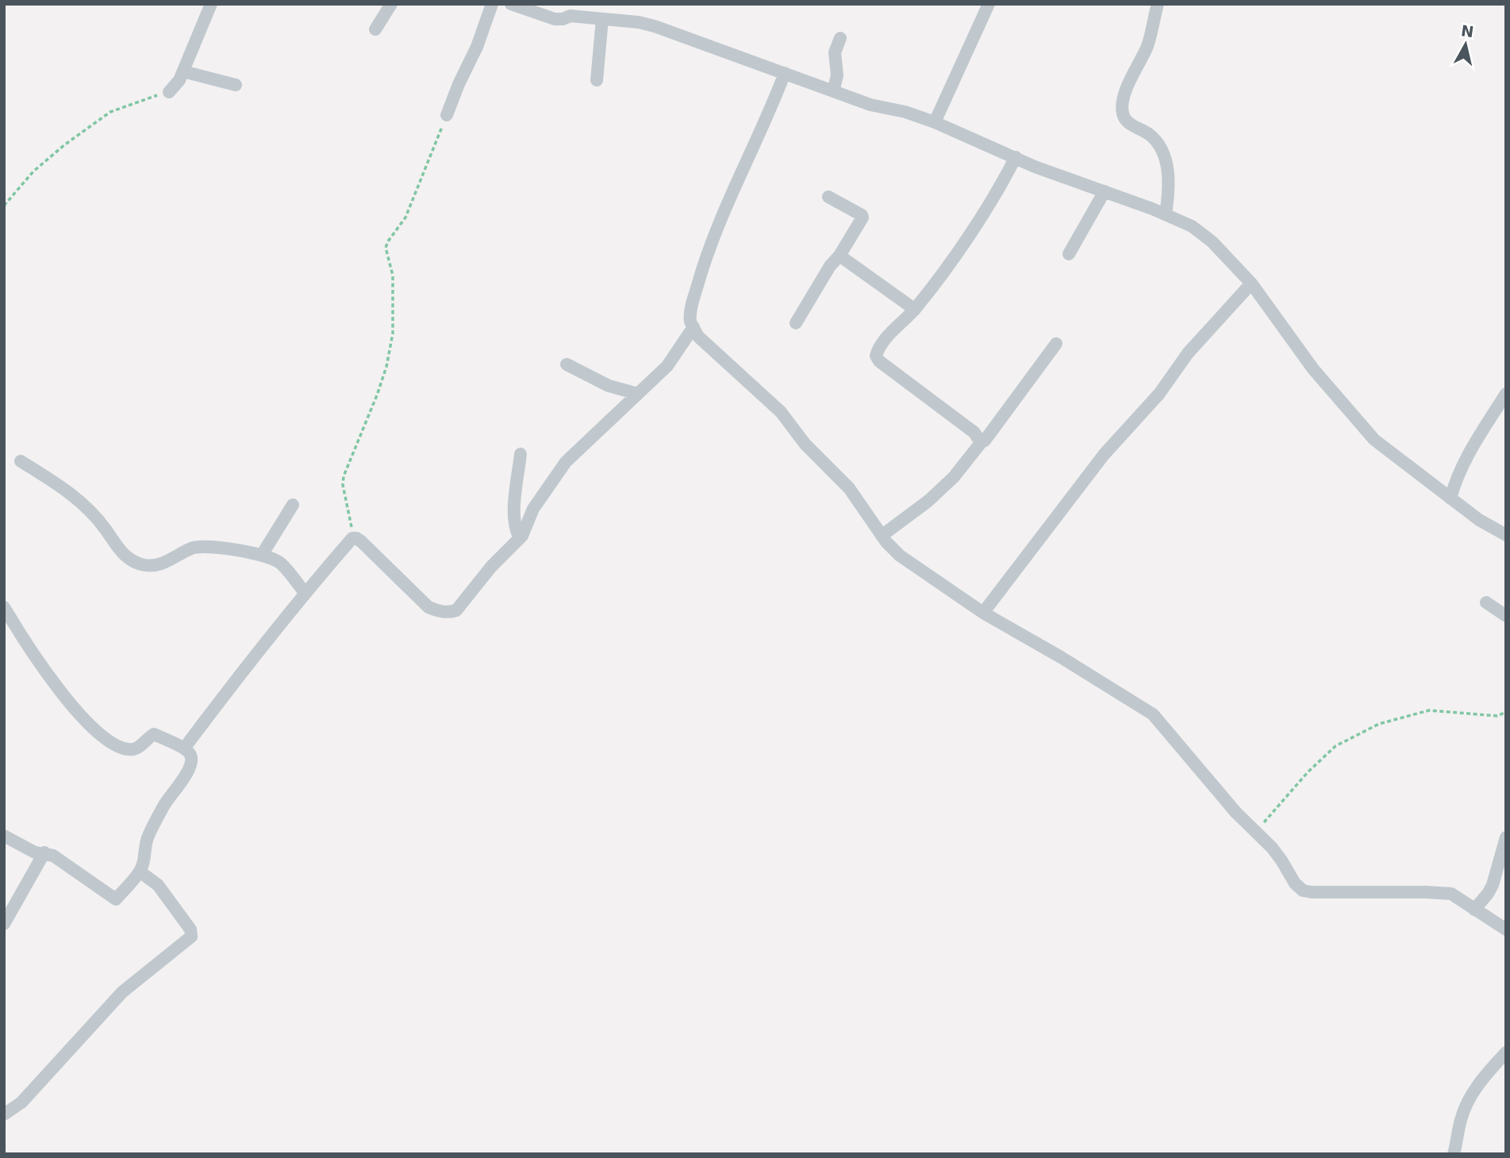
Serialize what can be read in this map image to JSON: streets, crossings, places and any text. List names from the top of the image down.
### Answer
{
  "north": "top"
}
